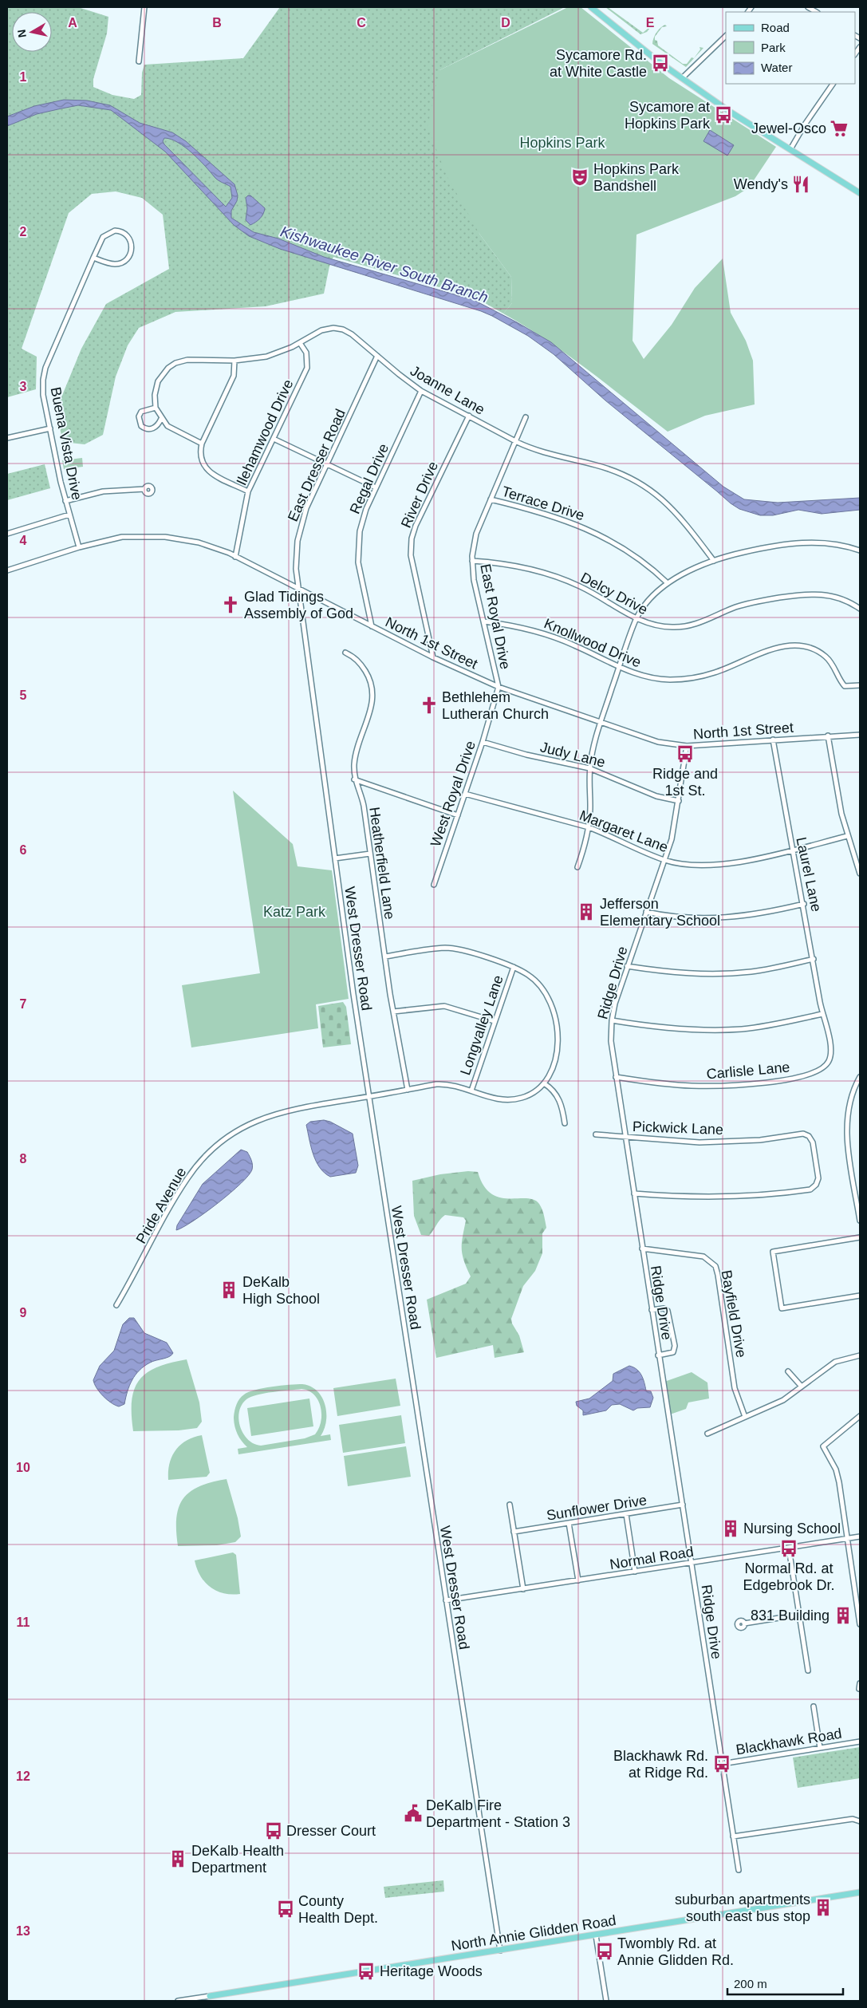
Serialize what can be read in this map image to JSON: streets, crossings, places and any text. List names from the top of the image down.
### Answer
{
  "streets": {
    "main road": ["North Annie Glidden Road"],
    "street": [
      "Joanne Lane",
      "Ilehamwood Drive",
      "Buena Vista Drive",
      "East Dresser Road",
      "Regal Drive",
      "River Drive",
      "Terrace Drive",
      "Delcy Drive",
      "East Royal Drive",
      "North 1st Street",
      "Knollwood Drive",
      "Judy Lane",
      "West Royal Drive",
      "Margaret Lane",
      "Heatherfield Lane",
      "Laurel Lane",
      "West Dresser Road",
      "Ridge Drive",
      "Longvalley Lane",
      "Carlisle Lane",
      "Pickwick Lane",
      "Pride Avenue",
      "Bayfield Drive",
      "Sunflower Drive",
      "Normal Road",
      "Blackhawk Road"
    ]
  },
  "crossings": [
    ["Joanne Lane", "Ilehamwood Drive"],
    ["Joanne Lane", "East Dresser Road"],
    ["Joanne Lane", "Regal Drive"],
    ["Joanne Lane", "River Drive"],
    ["Joanne Lane", "East Royal Drive"],
    ["Ilehamwood Drive", "North 1st Street"],
    ["Buena Vista Drive", "North 1st Street"],
    ["East Dresser Road", "North 1st Street"],
    ["East Dresser Road", "West Dresser Road"],
    ["Regal Drive", "North 1st Street"],
    ["River Drive", "North 1st Street"],
    ["Terrace Drive", "East Royal Drive"],
    ["Delcy Drive", "East Royal Drive"],
    ["East Royal Drive", "North 1st Street"],
    ["East Royal Drive", "Knollwood Drive"],
    ["East Royal Drive", "West Royal Drive"],
    ["North 1st Street", "West Royal Drive"],
    ["North 1st Street", "Laurel Lane"],
    ["North 1st Street", "West Dresser Road"],
    ["North 1st Street", "Ridge Drive"],
    ["Judy Lane", "West Royal Drive"],
    ["Judy Lane", "Ridge Drive"],
    ["West Royal Drive", "Margaret Lane"],
    ["Margaret Lane", "Laurel Lane"],
    ["Margaret Lane", "Ridge Drive"],
    ["Heatherfield Lane", "Pride Avenue"],
    ["Laurel Lane", "Carlisle Lane"],
    ["West Dresser Road", "Pride Avenue"],
    ["West Dresser Road", "Normal Road"],
    ["West Dresser Road", "North Annie Glidden Road"],
    ["Ridge Drive", "Carlisle Lane"],
    ["Ridge Drive", "Pickwick Lane"],
    ["Ridge Drive", "Bayfield Drive"],
    ["Ridge Drive", "Sunflower Drive"],
    ["Ridge Drive", "Normal Road"],
    ["Ridge Drive", "Blackhawk Road"],
    ["Longvalley Lane", "Pride Avenue"]
  ],
  "water": ["Kishwaukee River South Branch"],
  "parks": ["Hopkins Park", "Katz Park"],
  "places": {
    "bus stop": [
      "Sycamore Rd. at White Castle",
      "Sycamore at Hopkins Park",
      "Ridge and 1st St.",
      "Normal Rd. at Edgebrook Dr.",
      "Blackhawk Rd. at Ridge Rd.",
      "Dresser Court",
      "County Health Dept.",
      "Twombly Rd. at Annie Glidden Rd.",
      "Heritage Woods"
    ],
    "supermarket": ["Jewel-Osco"],
    "theatre": ["Hopkins Park Bandshell"],
    "restaurant": ["Wendy's"],
    "church": ["Glad Tidings Assembly of God", "Bethlehem Lutheran Church"],
    "building": [
      "Jefferson Elementary School",
      "DeKalb High School",
      "Nursing School",
      "831 Building",
      "DeKalb Health Department",
      "suburban apartments south east bus stop"
    ],
    "public building": ["DeKalb Fire Department - Station 3"]
  },
  "legend": ["Road", "Park", "Water"],
  "scale_bar": "200 m",
  "north": "left",
  "grid": {
    "columns": [
      "A",
      "B",
      "C",
      "D",
      "E"
    ],
    "rows": [
      "1",
      "2",
      "3",
      "4",
      "5",
      "6",
      "7",
      "8",
      "9",
      "10",
      "11",
      "12",
      "13"
    ]
  }
}
